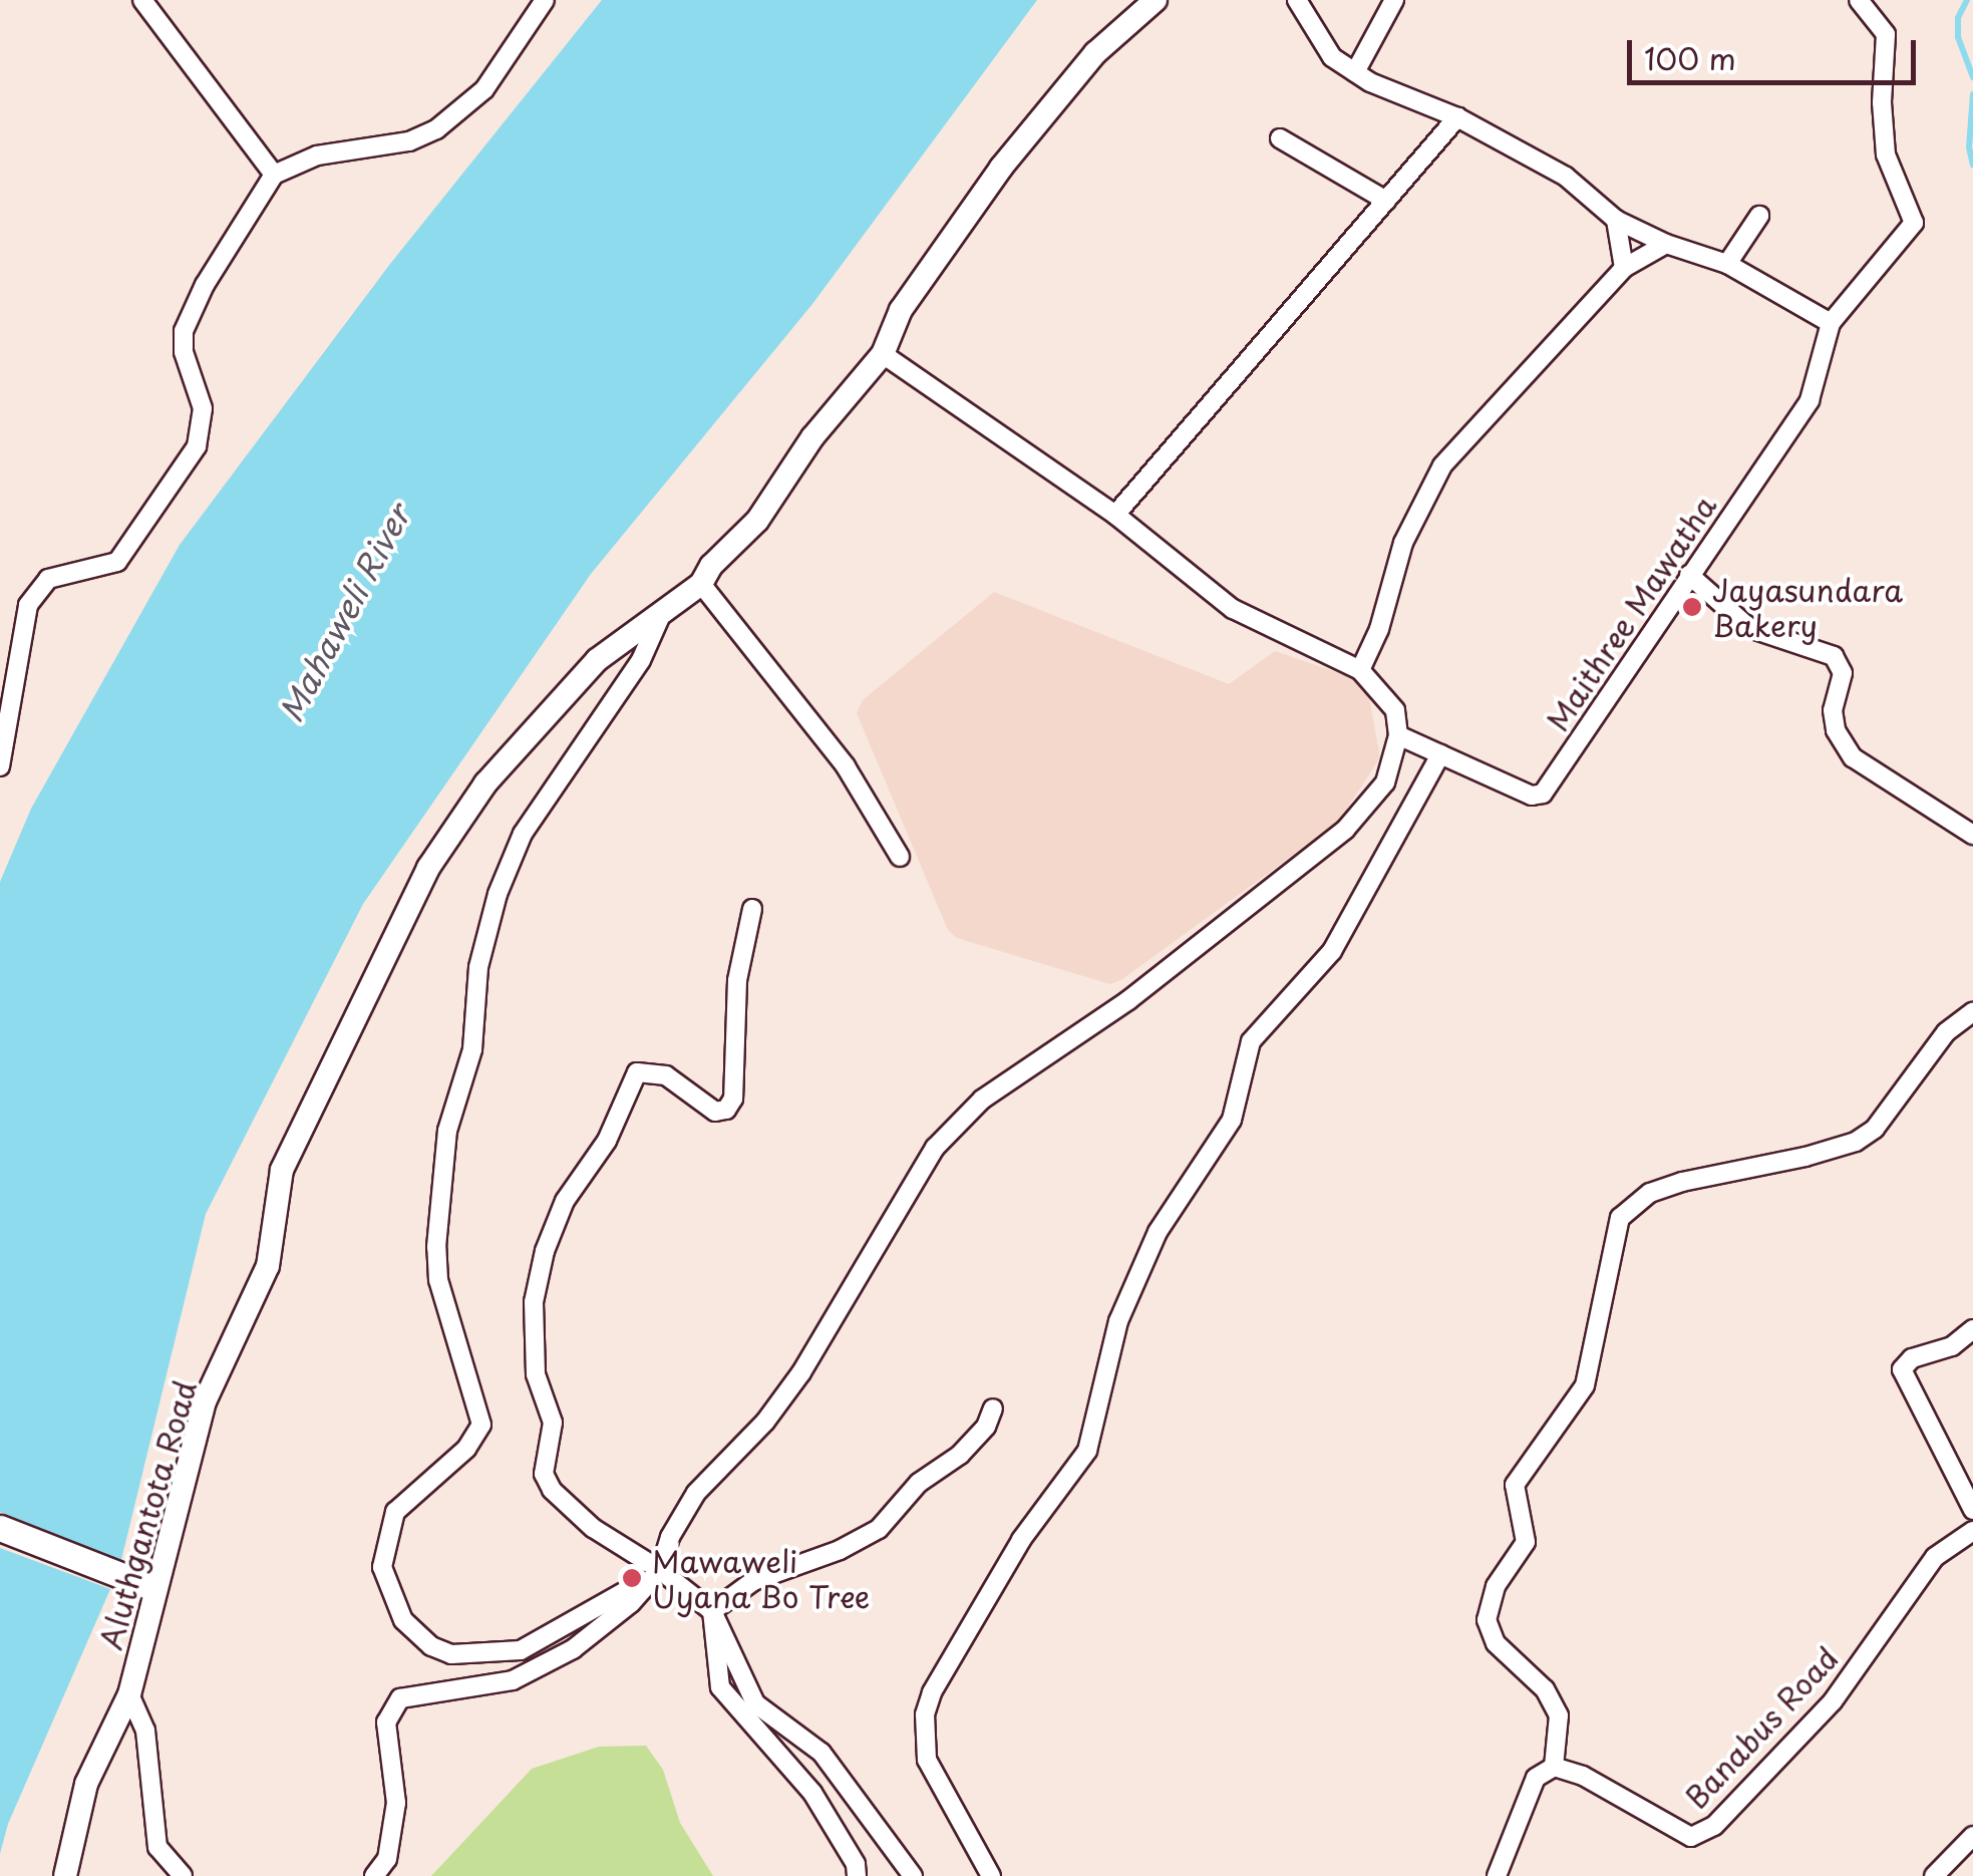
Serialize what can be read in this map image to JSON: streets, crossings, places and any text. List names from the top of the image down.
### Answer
{
  "streets": {
    "street": ["Maithree Mawatha", "Aluthgantota Road", "Banabus Road"]
  },
  "water": ["Mahaweli River"],
  "places": ["Jayasundara Bakery", "Mawaweli Uyana Bo Tree"],
  "scale_bar": "100 m"
}
